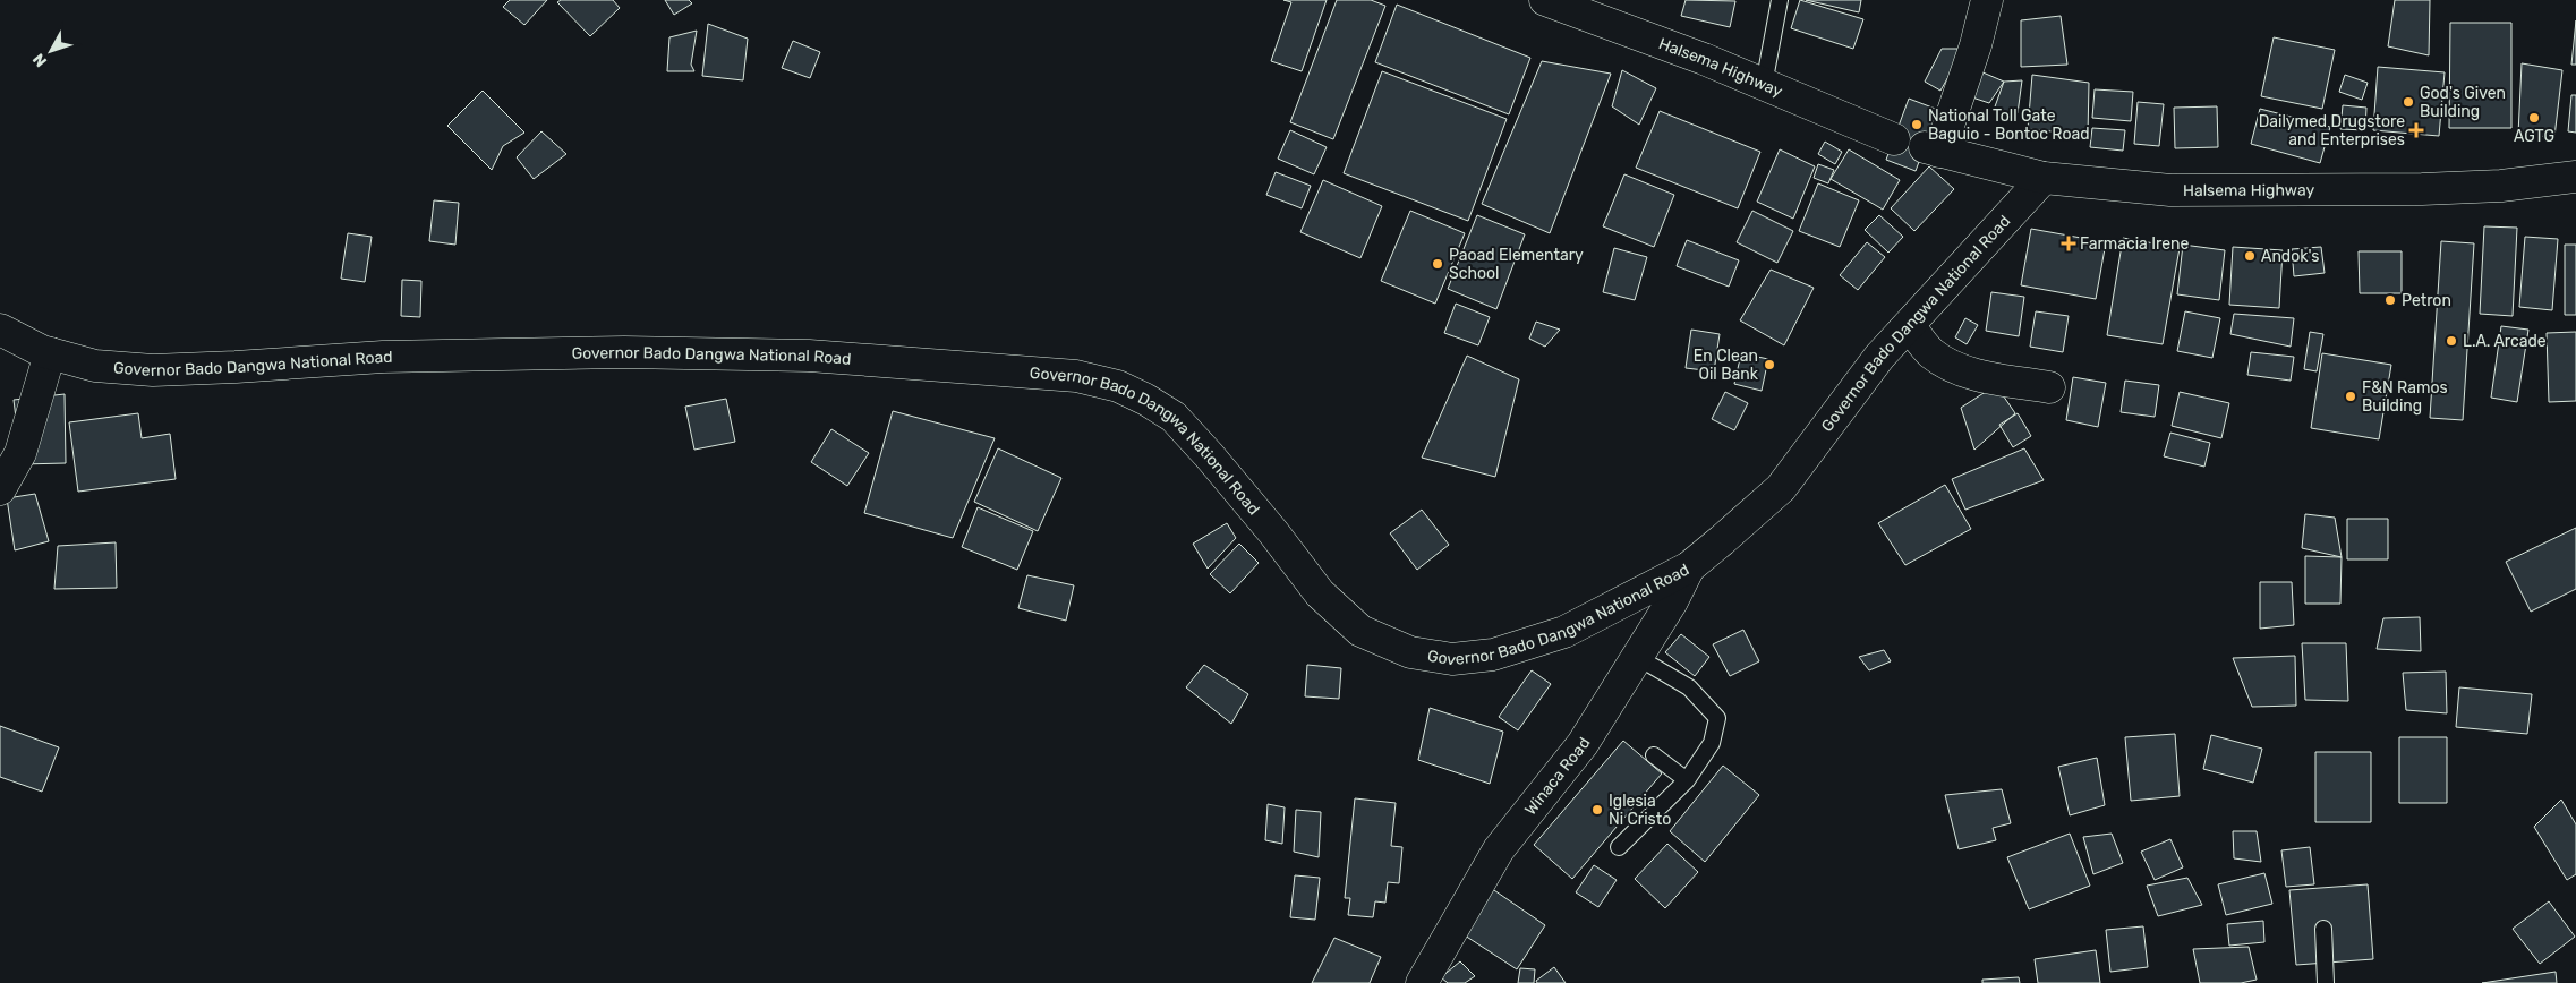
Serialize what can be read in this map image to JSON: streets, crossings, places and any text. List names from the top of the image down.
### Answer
{
  "streets": {
    "main road": ["Halsema Highway", "Governor Bado Dangwa National Road", "Winaca Road"]
  },
  "crossings": [
    ["Halsema Highway", "Governor Bado Dangwa National Road"],
    ["Governor Bado Dangwa National Road", "Winaca Road"]
  ],
  "places": {
    "other": [
      "God's Given Building",
      "AGTG",
      "National Toll Gate Baguio - Bontoc Road",
      "Andok's",
      "Paoad Elementary School",
      "Petron",
      "L.A. Arcade",
      "En Clean Oil Bank",
      "F&N Ramos Building",
      "Iglesia Ni Cristo"
    ],
    "health": ["Dailymed Drugstore and Enterprises", "Farmacia Irene"]
  },
  "north": "bottom left"
}
